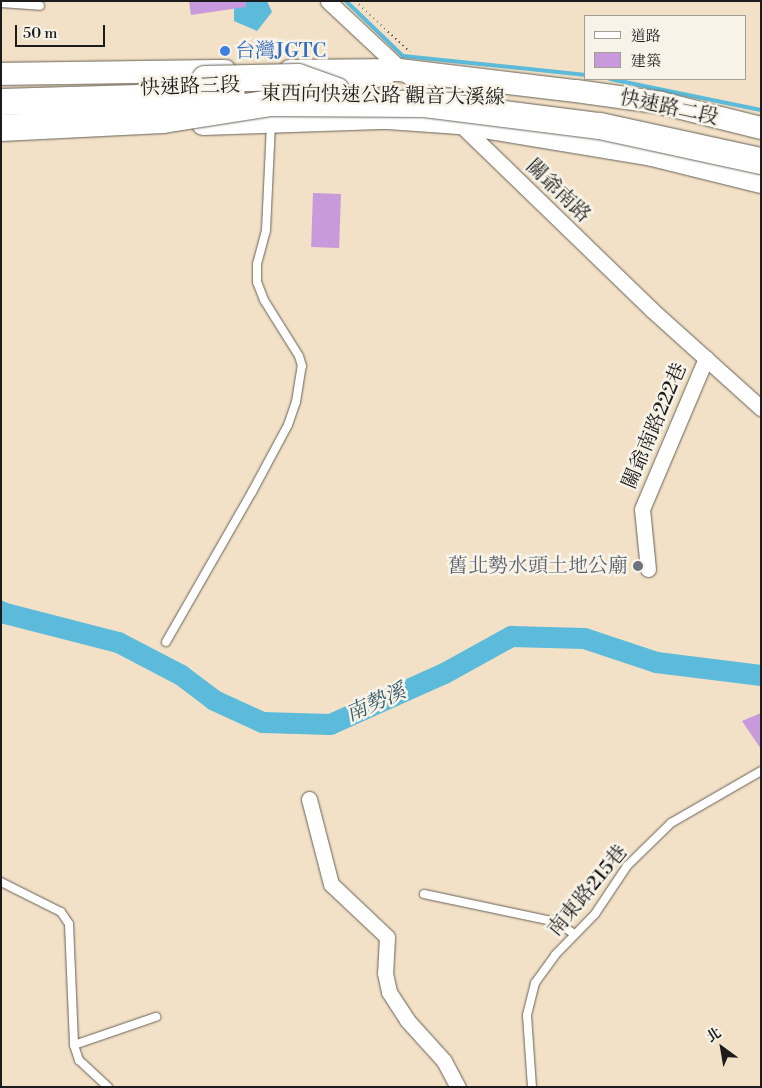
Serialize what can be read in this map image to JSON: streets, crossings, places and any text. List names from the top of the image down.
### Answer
{
  "streets": {
    "highway": ["東西向快速公路 觀音大溪線"],
    "main road": ["快速路三段", "快速路二段"],
    "street": ["關爺南路", "關爺南路222巷"],
    "lane": ["南東路215巷"]
  },
  "crossings": [
    ["快速路三段", "東西向快速公路 觀音大溪線"],
    ["快速路三段", "快速路二段"],
    ["快速路三段", "關爺南路"],
    ["快速路二段", "關爺南路"],
    ["關爺南路", "關爺南路222巷"]
  ],
  "water": ["南勢溪"],
  "places": ["台灣JGTC", "舊北勢水頭土地公廟"],
  "legend": ["道路", "建築"],
  "scale_bar": "50 m",
  "north": "top left"
}
